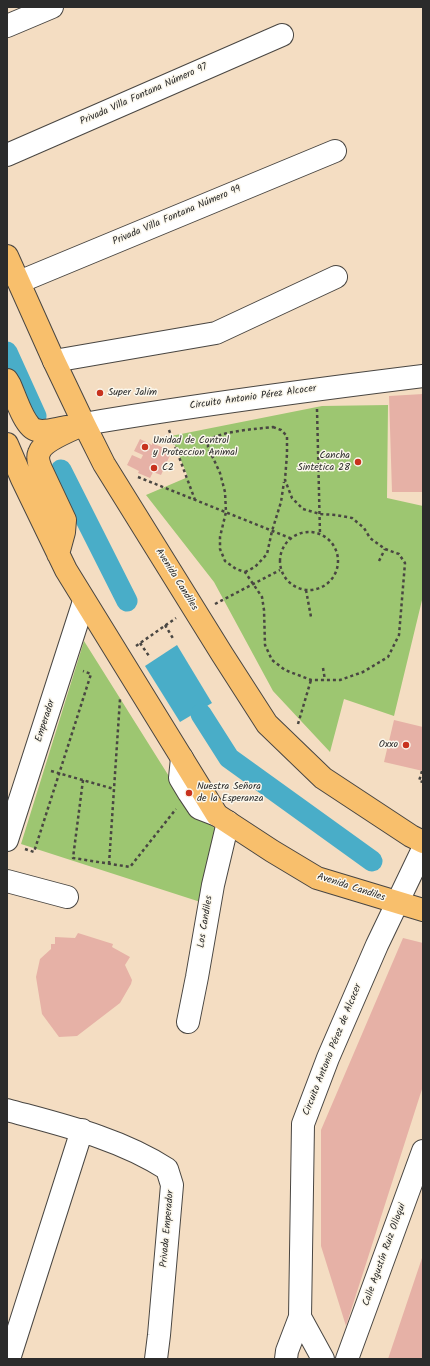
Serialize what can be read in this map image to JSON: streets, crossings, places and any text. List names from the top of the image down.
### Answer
{
  "streets": {
    "main road": ["Avenida Candiles"],
    "street": [
      "Privada Villa Fontana Número 97",
      "Privada Villa Fontana Número 99",
      "Circuito Antonio Pérez Alcocer",
      "Emperador",
      "Los Candiles",
      "Circuito Antonio Pérez de Alcocer",
      "Privada Emperador",
      "Calle Agustín Ruiz Olloqui"
    ]
  },
  "crossings": [
    ["Privada Villa Fontana Número 99", "Avenida Candiles"],
    ["Circuito Antonio Pérez Alcocer", "Avenida Candiles"],
    ["Avenida Candiles", "Emperador"],
    ["Avenida Candiles", "Los Candiles"],
    ["Avenida Candiles", "Circuito Antonio Pérez de Alcocer"]
  ],
  "places": [
    "Super Jalím",
    "Unidad de Control y Proteccion Animal",
    "Cancha Sintetica 28",
    "C2",
    "Oxxo",
    "Nuestra Señora de la Esperanza"
  ]
}
